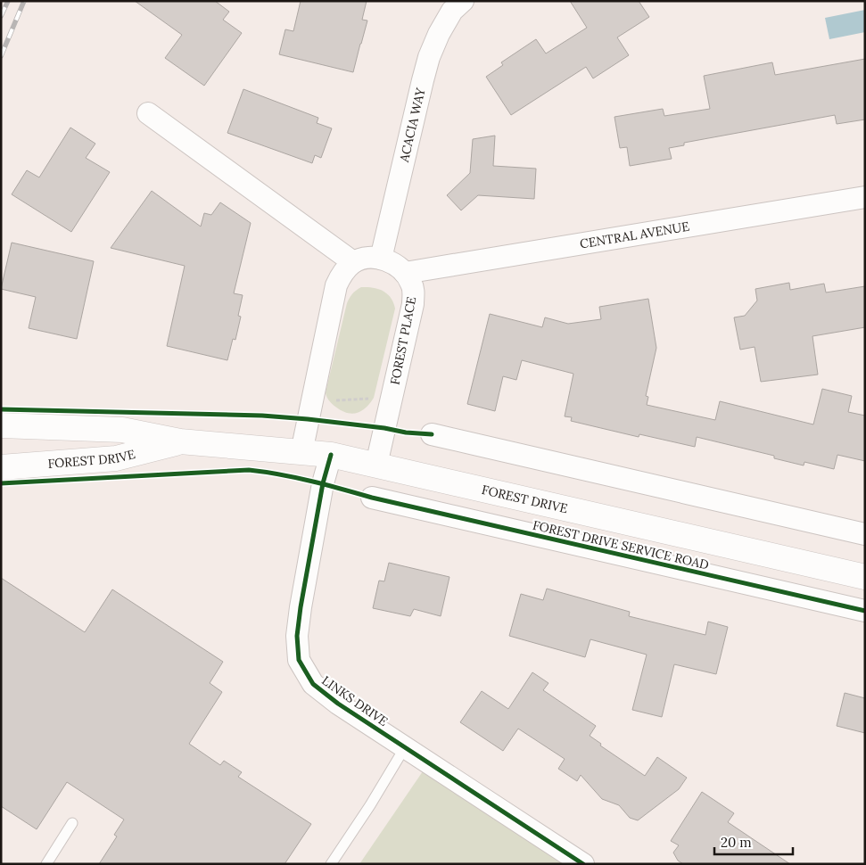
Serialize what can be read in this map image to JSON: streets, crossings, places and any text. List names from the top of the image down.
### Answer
{
  "streets": {
    "main road": ["FOREST DRIVE"],
    "street": [
      "ACACIA WAY",
      "CENTRAL AVENUE",
      "FOREST PLACE",
      "FOREST DRIVE SERVICE ROAD",
      "LINKS DRIVE"
    ]
  },
  "crossings": [
    ["CENTRAL AVENUE", "FOREST PLACE"],
    ["FOREST PLACE", "FOREST DRIVE"],
    ["FOREST DRIVE", "LINKS DRIVE"]
  ],
  "scale_bar": "20 m"
}
